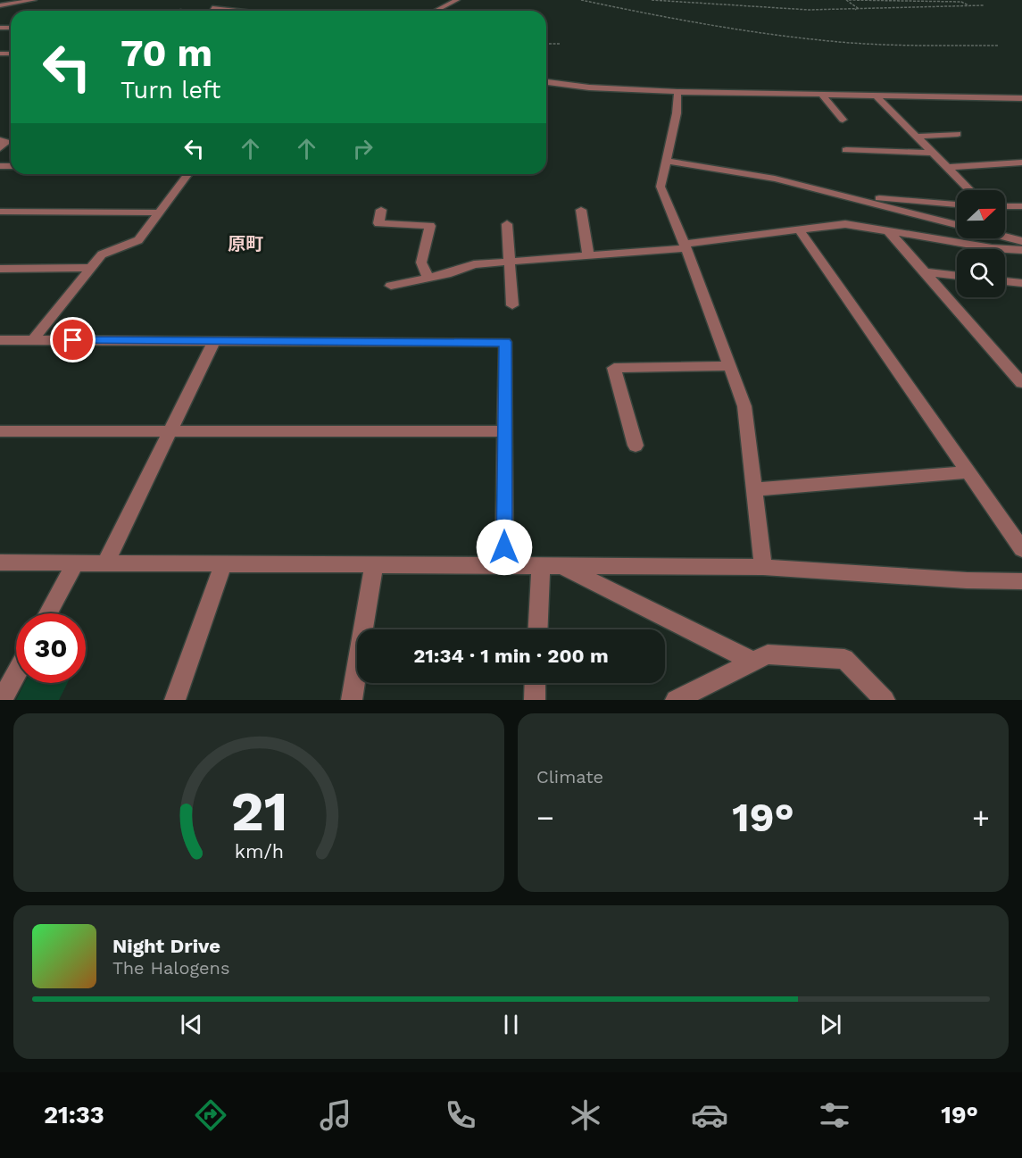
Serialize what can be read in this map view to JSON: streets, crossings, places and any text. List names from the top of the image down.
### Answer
{
  "districts": ["原町"],
  "north": "right",
  "page": {
    "turn": ["70 m", "Turn left"],
    "limit": "30",
    "trip": "21:34 · 1 min · 200 m",
    "tile": "Climate",
    "heat": ["−", "19°", "+"],
    "song": ["Night Drive", "The Halogens"],
    "tabs": ["21:33", "19°"],
    "gauge": ["21", "km/h"]
  }
}
